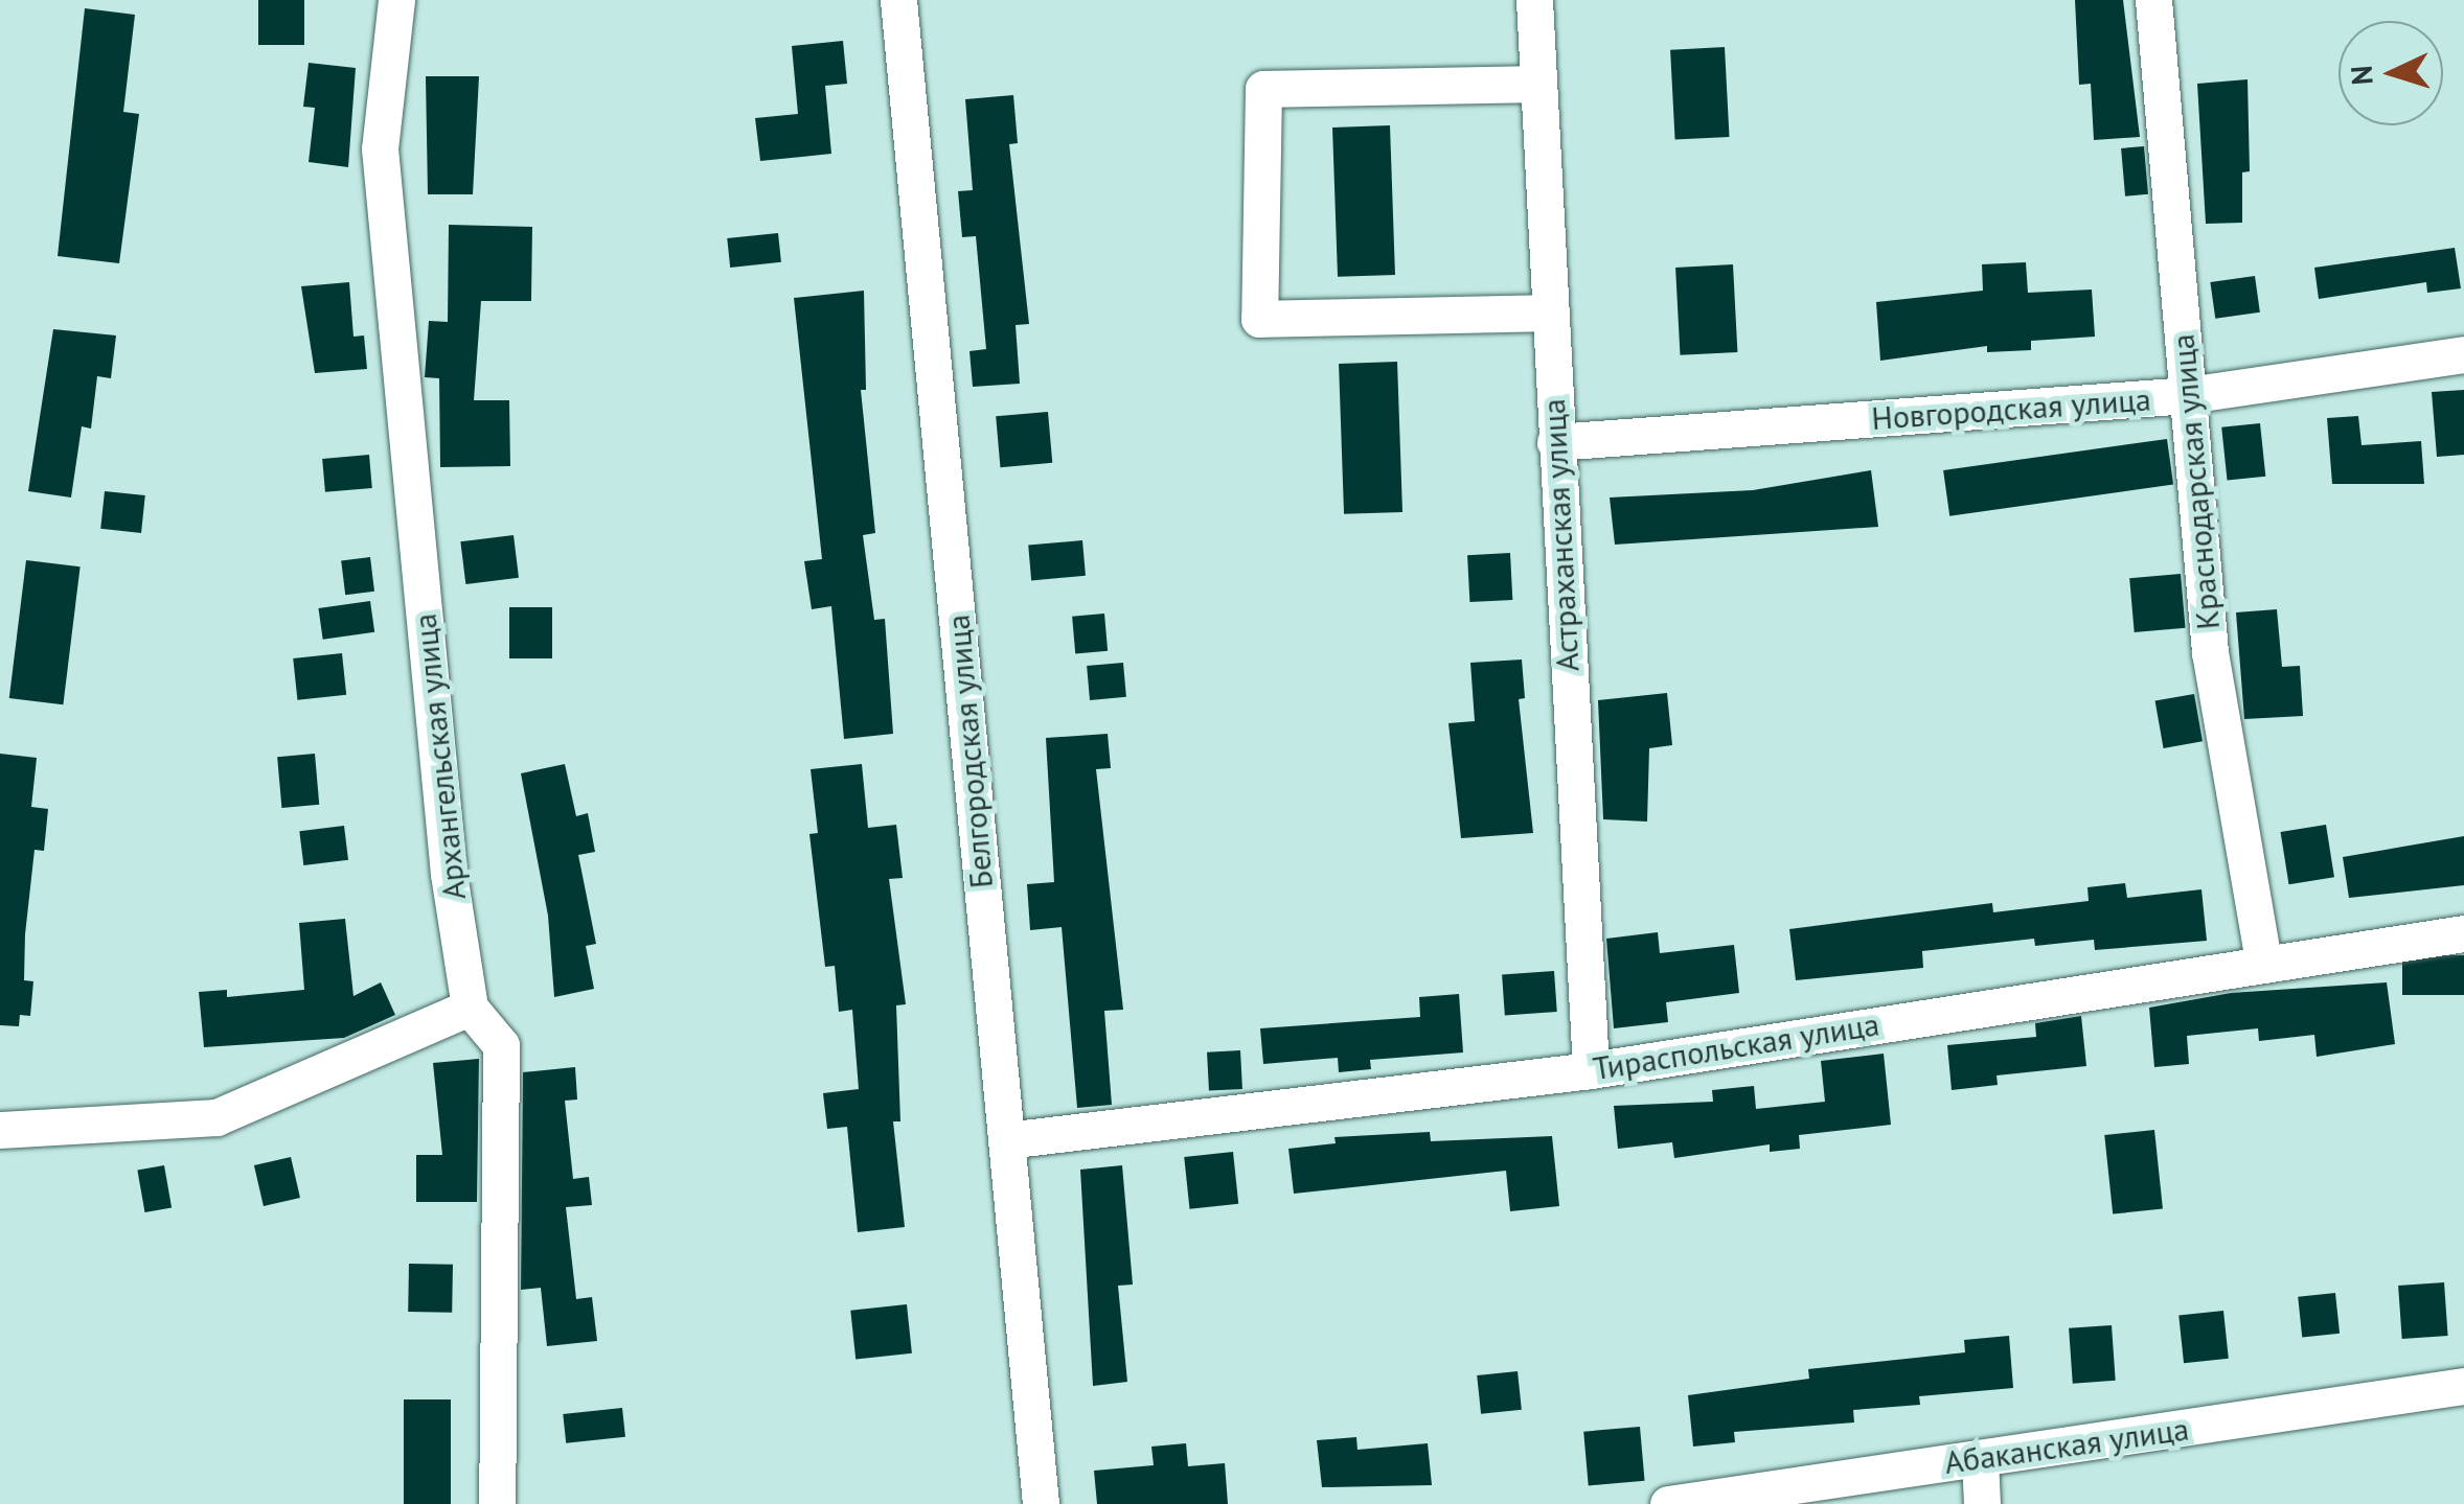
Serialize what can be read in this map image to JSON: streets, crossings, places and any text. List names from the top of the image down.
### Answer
{
  "streets": {
    "street": [
      "Новгородская улица",
      "Краснодарская улица",
      "Астраханская улица",
      "Белгородская улица",
      "Архангельская улица",
      "Тираспольская улица",
      "Абаканская улица"
    ]
  },
  "crossings": [
    ["Новгородская улица", "Краснодарская улица"],
    ["Новгородская улица", "Астраханская улица"],
    ["Краснодарская улица", "Тираспольская улица"],
    ["Астраханская улица", "Тираспольская улица"],
    ["Белгородская улица", "Тираспольская улица"]
  ],
  "north": "left"
}
